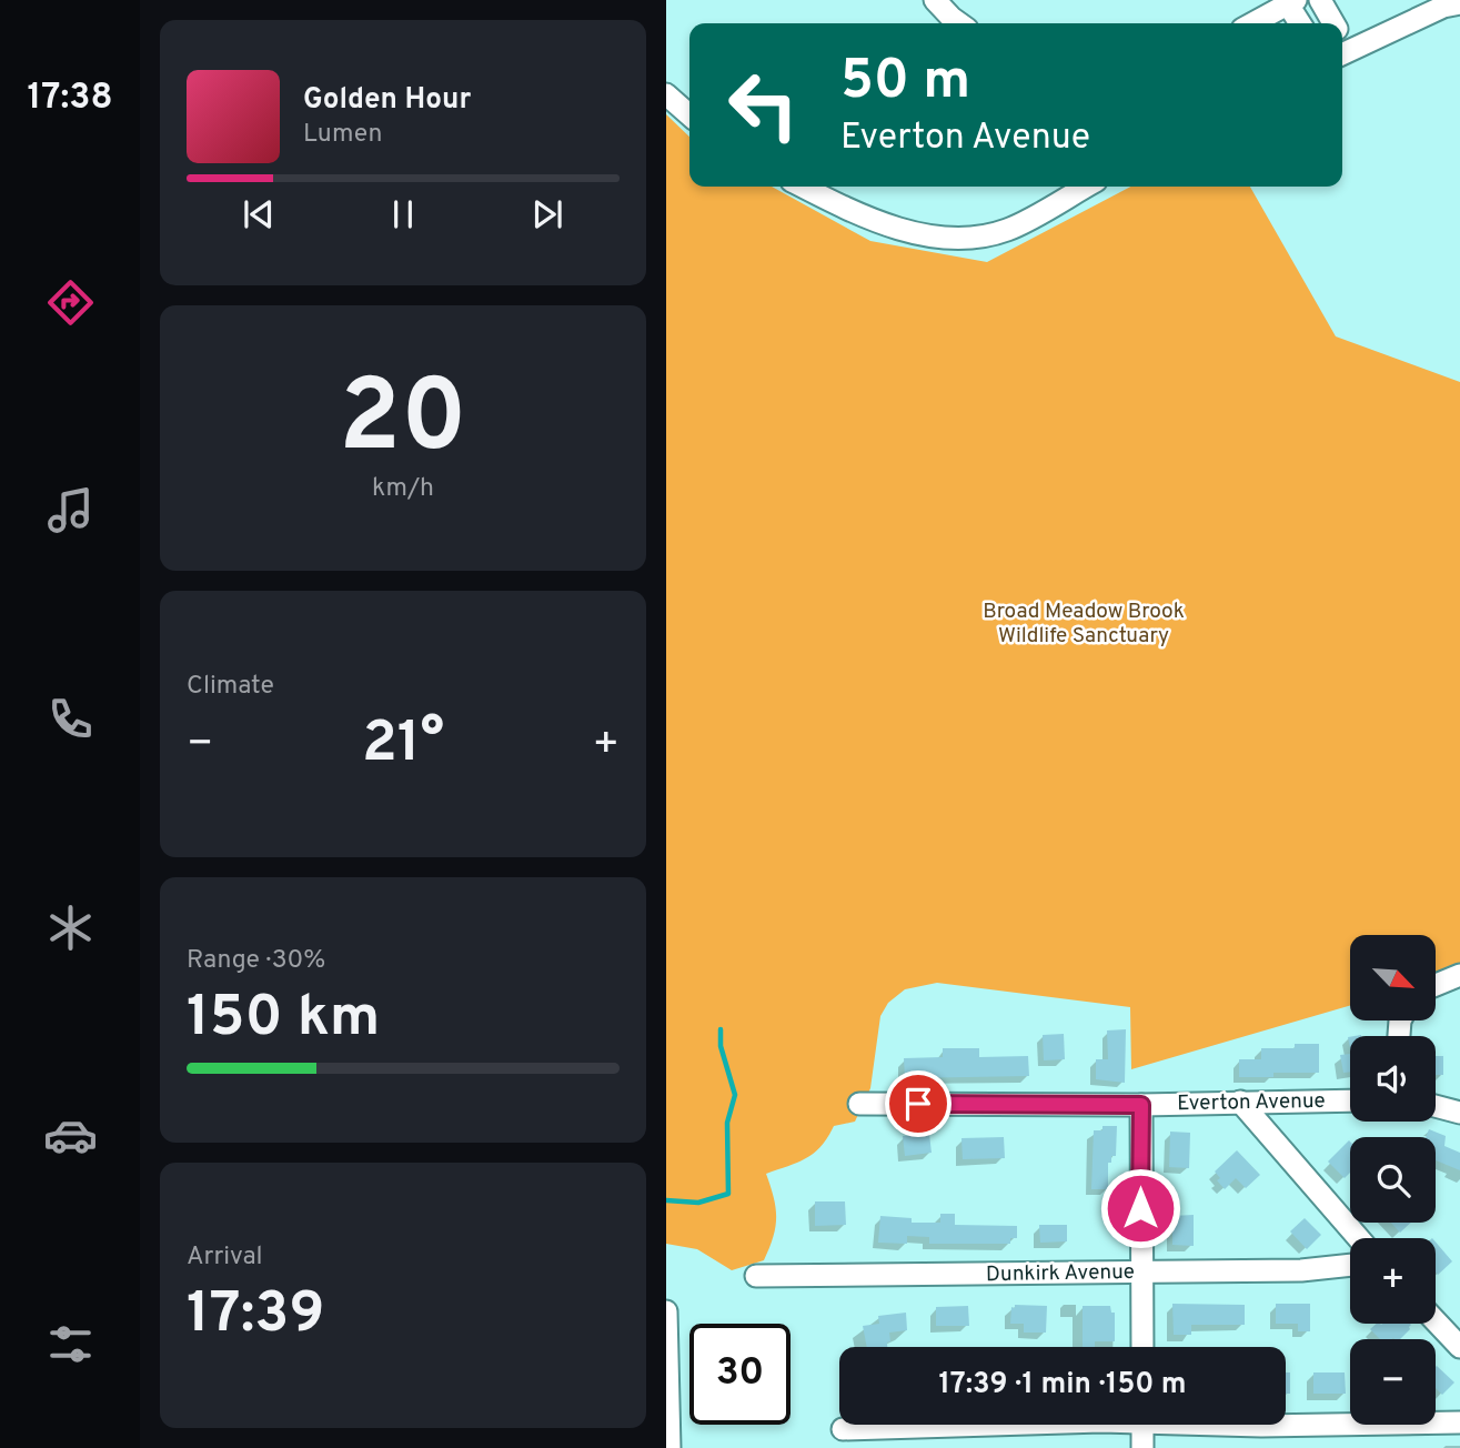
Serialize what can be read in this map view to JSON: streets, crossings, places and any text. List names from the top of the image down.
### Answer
{
  "streets": {
    "street": ["Everton Avenue", "Dunkirk Avenue"]
  },
  "parks": ["Broad Meadow Brook Wildlife Sanctuary"],
  "north": "bottom right",
  "page": {
    "tabs": "17:38",
    "turn": ["50 m", "Everton Avenue"],
    "song": ["Golden Hour", "Lumen"],
    "tile": [
      ["20", "km/h"],
      "Climate",
      ["Range · 30%", "150 km"],
      ["Arrival", "17:39"]
    ],
    "heat": ["−", "21°", "+"],
    "map_buttons": ["+", "−"],
    "limit": "30",
    "trip": "17:39 · 1 min · 150 m"
  }
}
